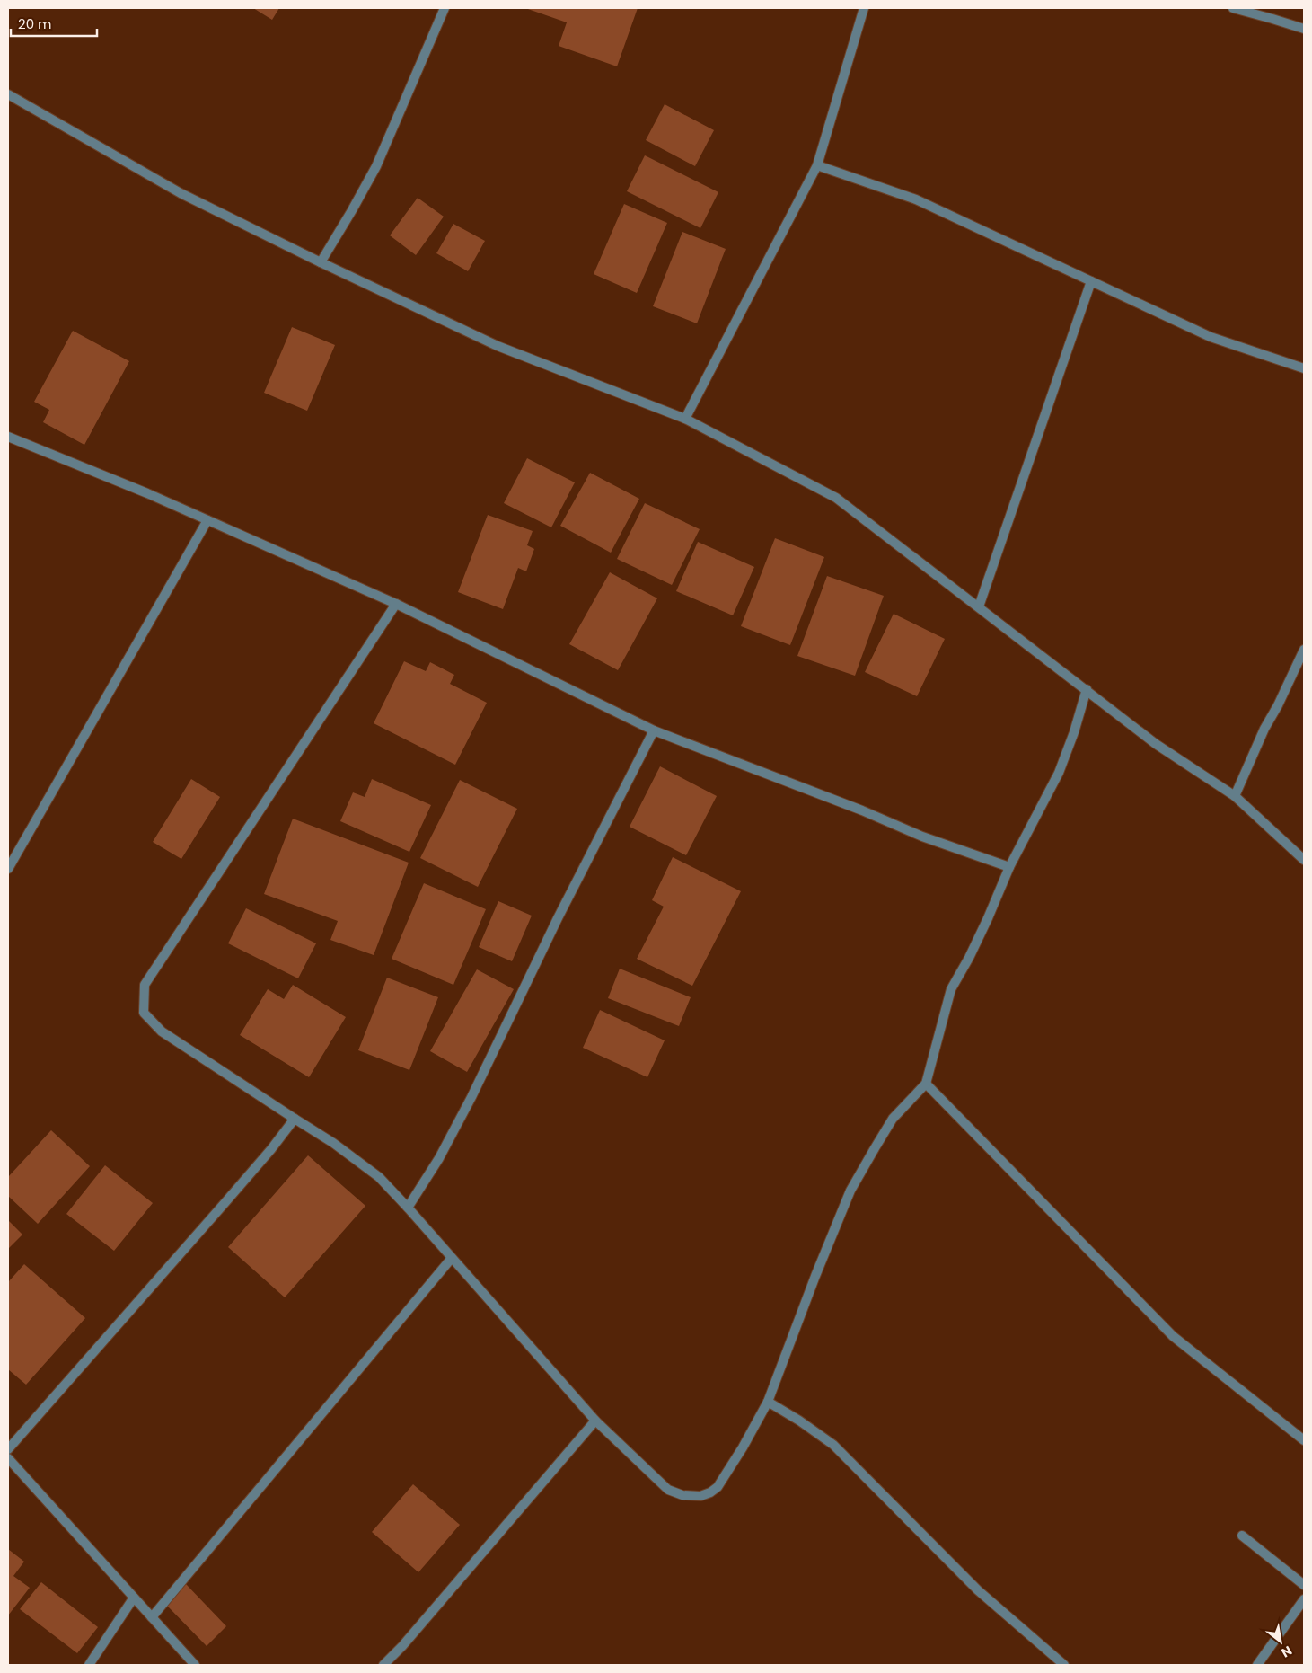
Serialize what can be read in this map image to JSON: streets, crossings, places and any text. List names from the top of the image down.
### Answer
{
  "scale_bar": "20 m",
  "north": "bottom right"
}
